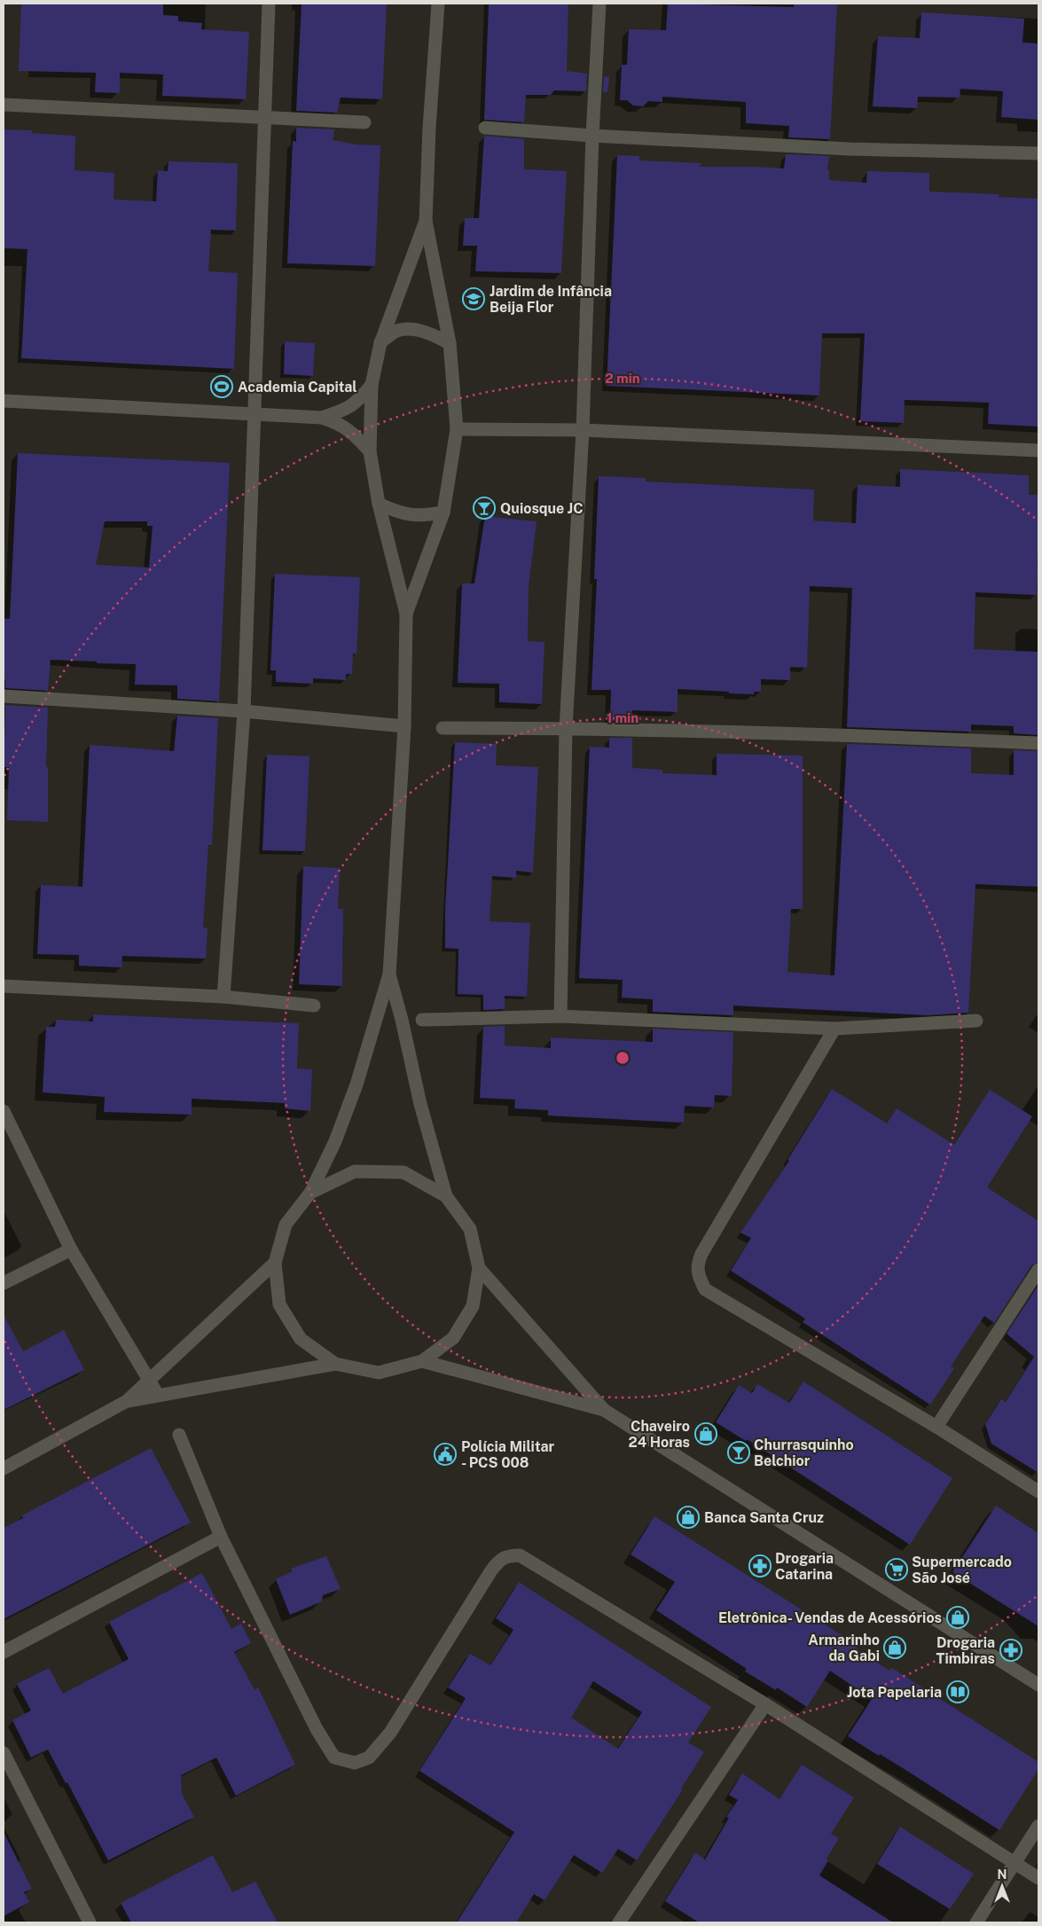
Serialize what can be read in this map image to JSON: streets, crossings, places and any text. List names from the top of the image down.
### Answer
{
  "places": {
    "school or university": ["Jardim de Infância Beija Flor"],
    "sports": ["Academia Capital"],
    "bar": ["Quiosque JC", "Churrasquinho Belchior"],
    "shop": [
      "Chaveiro 24 Horas",
      "Banca Santa Cruz",
      "Eletrônica- Vendas de Acessórios",
      "Armarinho da Gabi"
    ],
    "public building": ["Polícia Militar - PCS 008"],
    "pharmacy": ["Drogaria Catarina", "Drogaria Timbiras"],
    "supermarket": ["Supermercado São José"],
    "library": ["Jota Papelaria"]
  },
  "north": "top",
  "rings": ["2 min", "1 min"]
}
